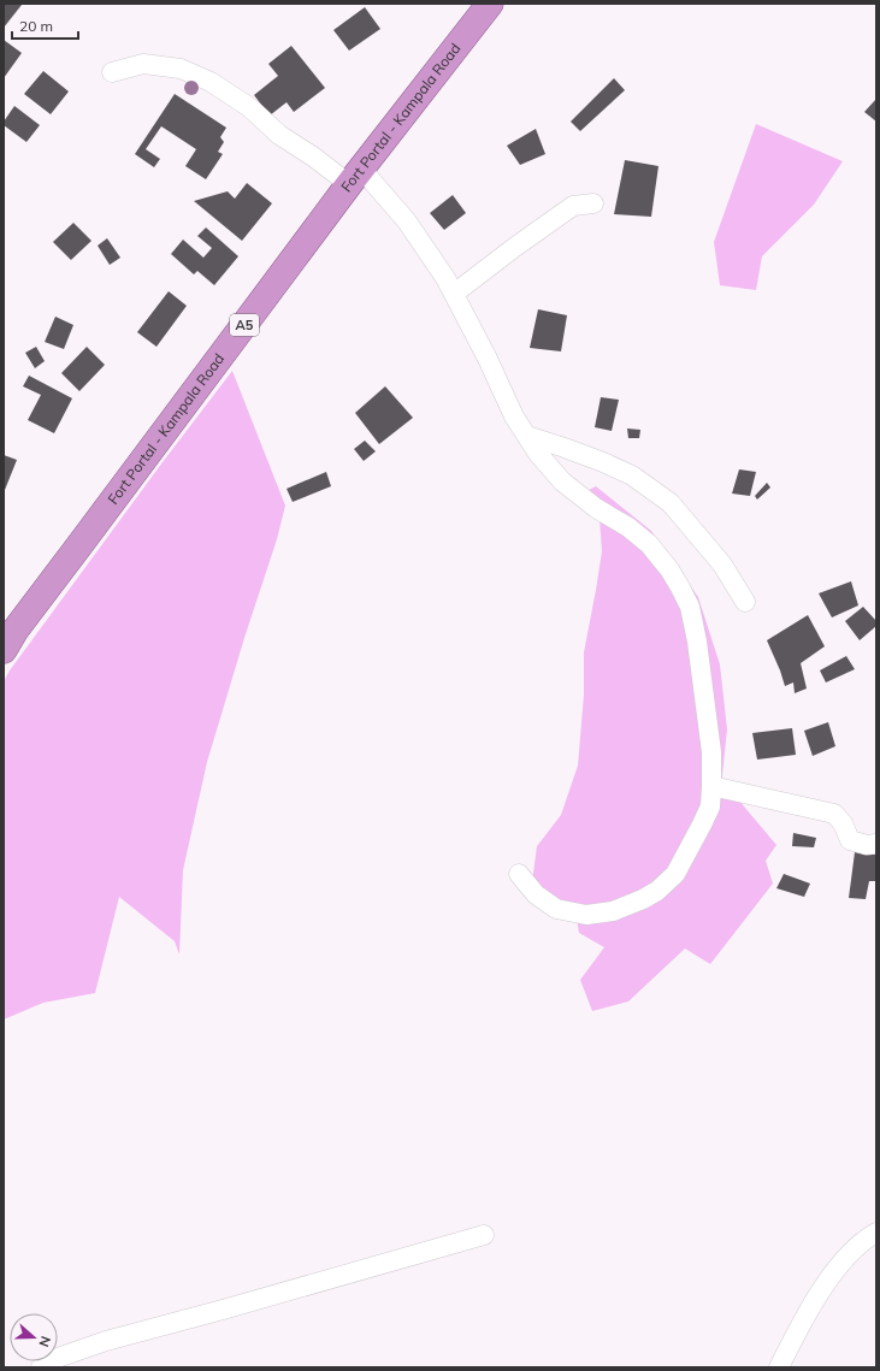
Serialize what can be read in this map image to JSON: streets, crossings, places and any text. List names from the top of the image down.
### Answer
{
  "streets": {
    "highway": ["Fort Portal - Kampala Road", "A5"]
  },
  "scale_bar": "20 m",
  "north": "right"
}
